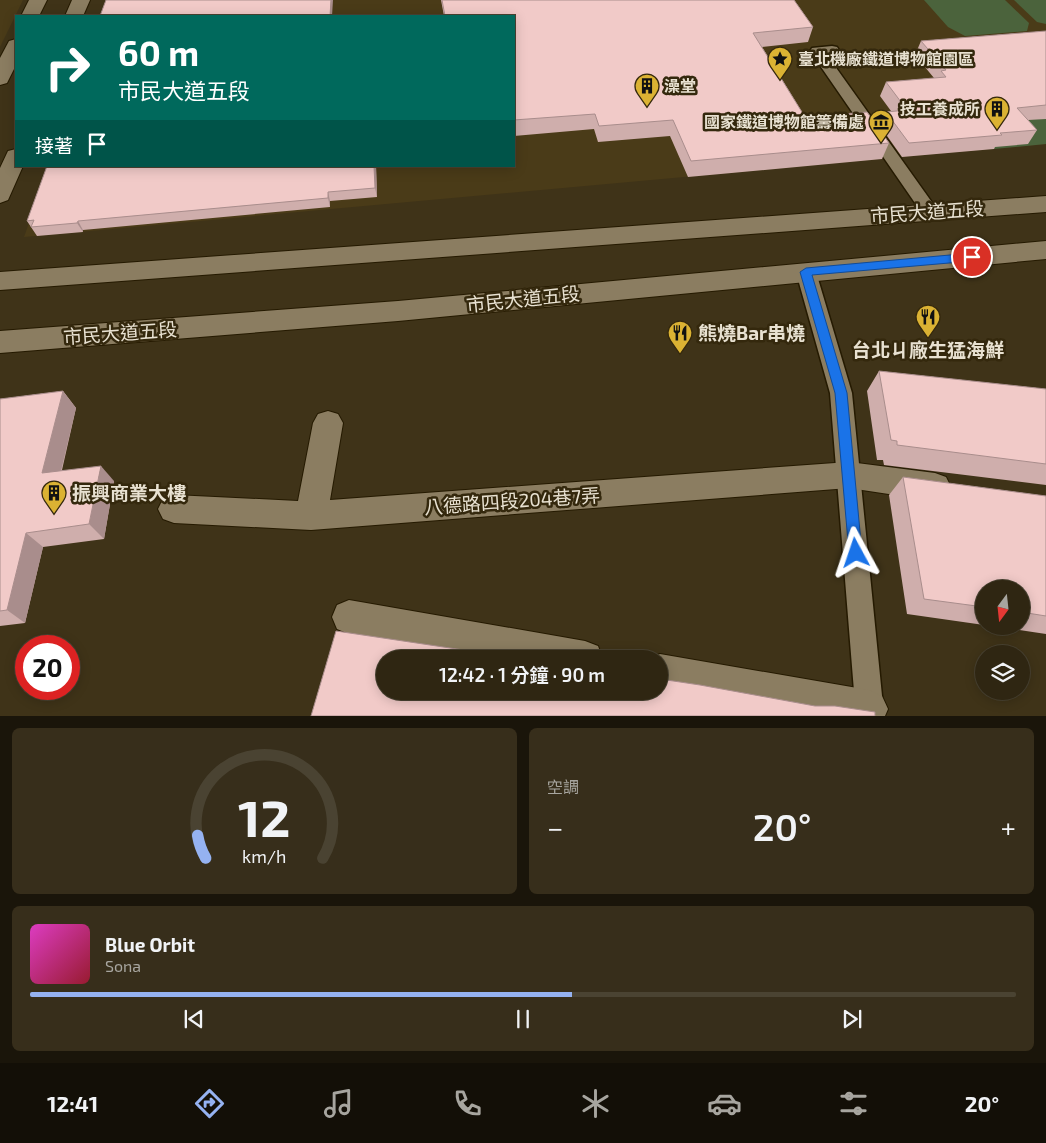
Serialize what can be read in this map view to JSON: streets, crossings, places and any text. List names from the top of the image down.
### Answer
{
  "streets": {
    "street": ["市民大道五段", "八德路四段204巷7弄"]
  },
  "places": {
    "place": ["臺北機廠鐵道博物館園區"],
    "building": ["澡堂", "技工養成所", "振興商業大樓"],
    "museum": ["國家鐵道博物館籌備處"],
    "restaurant": ["台北ㄐ廠生猛海鮮", "熊燒Bar串燒"]
  },
  "north": "bottom",
  "page": {
    "turn": ["60 m", "市民大道五段"],
    "then": "接著",
    "limit": "20",
    "trip": "12:42 · 1 分鐘 · 90 m",
    "tile": "空調",
    "heat": ["−", "20°", "+"],
    "song": ["Blue Orbit", "Sona"],
    "tabs": ["12:41", "20°"],
    "gauge": ["12", "km/h"]
  }
}
